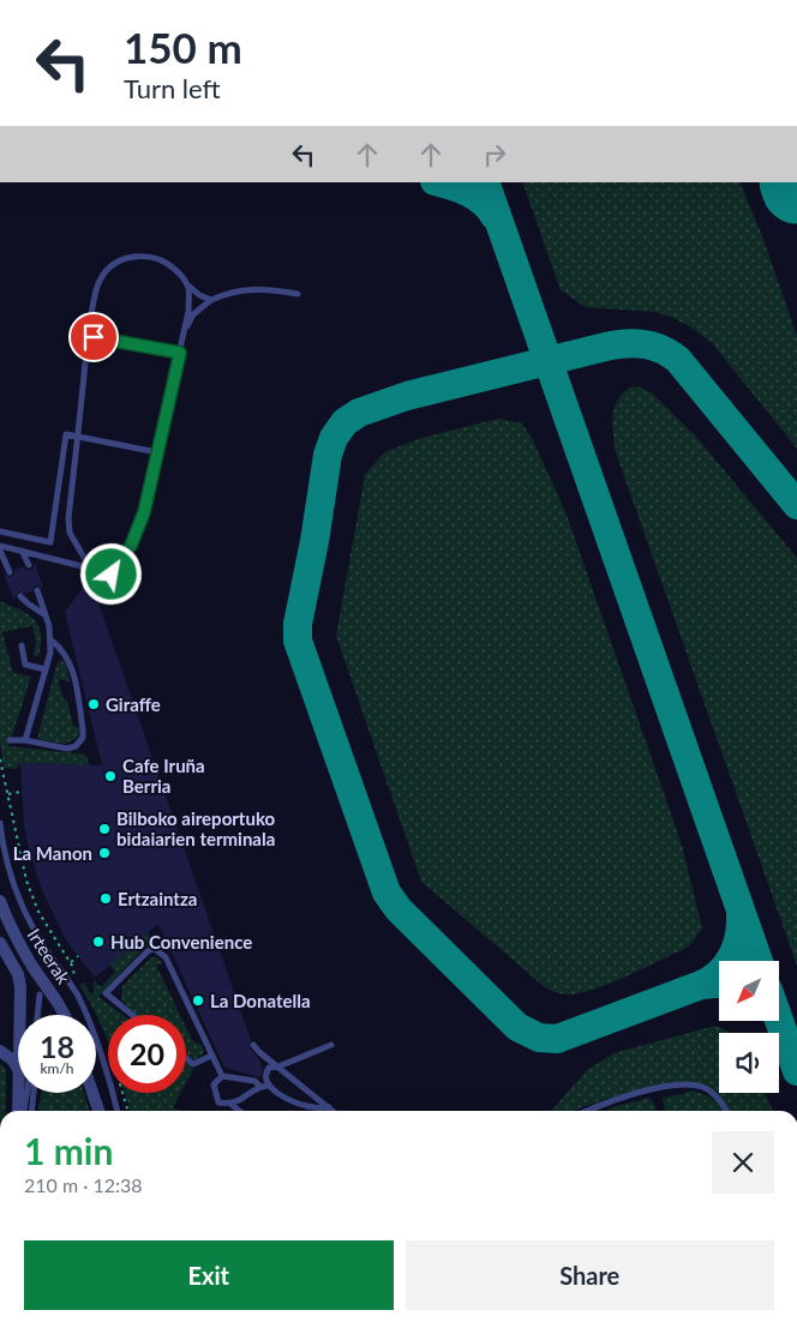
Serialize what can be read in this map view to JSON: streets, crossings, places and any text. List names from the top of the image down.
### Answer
{
  "streets": {
    "street": ["Irteerak"]
  },
  "places": [
    "Giraffe",
    "Cafe Iruña Berria",
    "Bilboko aireportuko bidaiarien terminala",
    "La Manon",
    "Ertzaintza",
    "Hub Convenience",
    "La Donatella"
  ],
  "north": "bottom left",
  "page": {
    "turn": ["150 m", "Turn left"],
    "speed": "18 km/h",
    "limit": "20",
    "heading": ["1 min", "210 m · 12:38"],
    "buttons": ["Exit", "Share"]
  }
}
